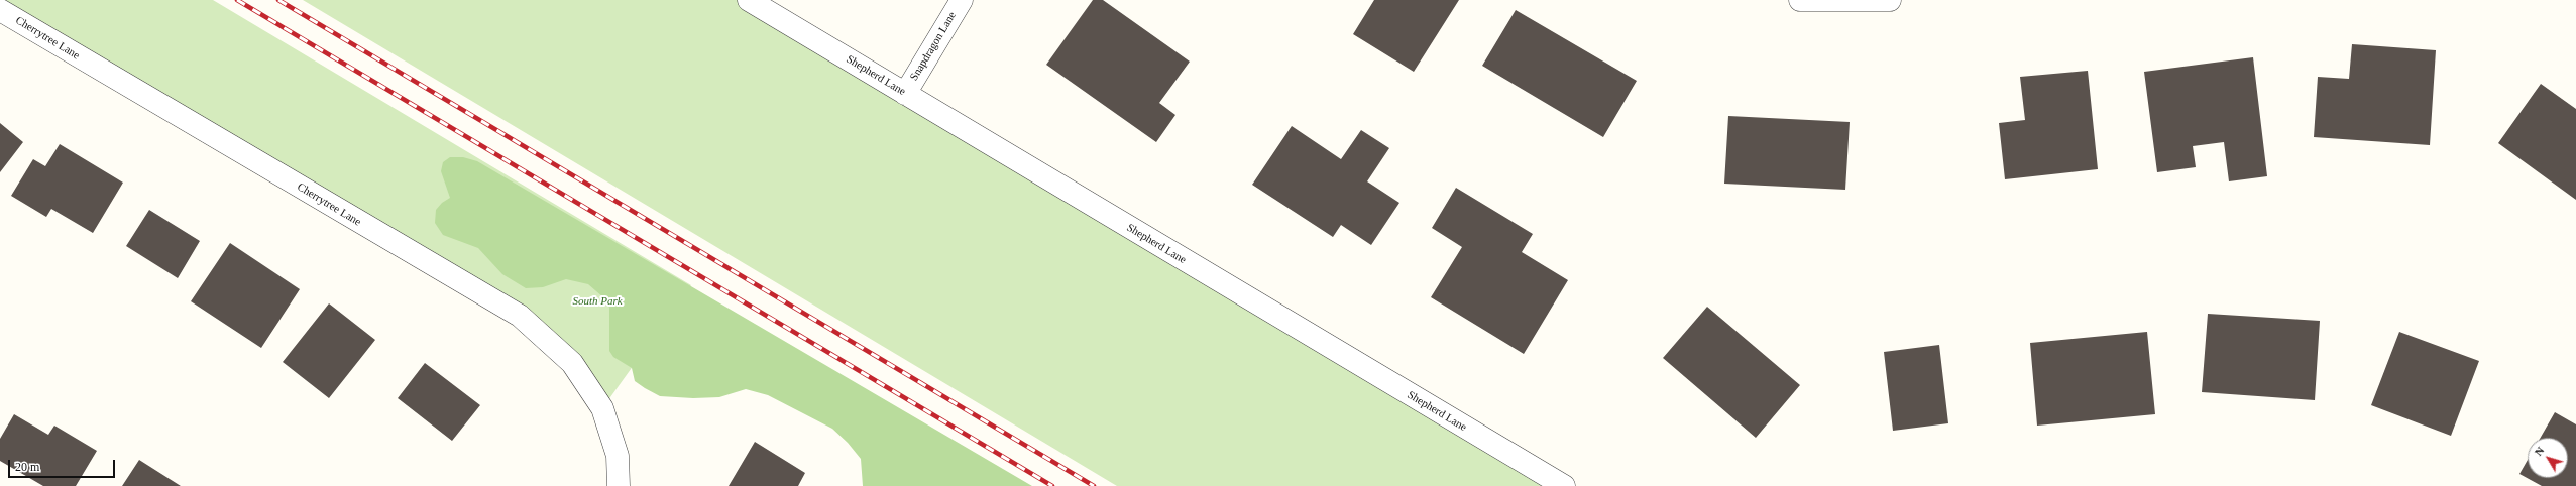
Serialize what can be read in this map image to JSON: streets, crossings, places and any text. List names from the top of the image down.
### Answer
{
  "streets": {
    "street": ["Cherrytree Lane", "Snapdragon Lane", "Shepherd Lane"]
  },
  "crossings": [
    ["Snapdragon Lane", "Shepherd Lane"]
  ],
  "parks": ["South Park"],
  "scale_bar": "20 m",
  "north": "top left"
}
